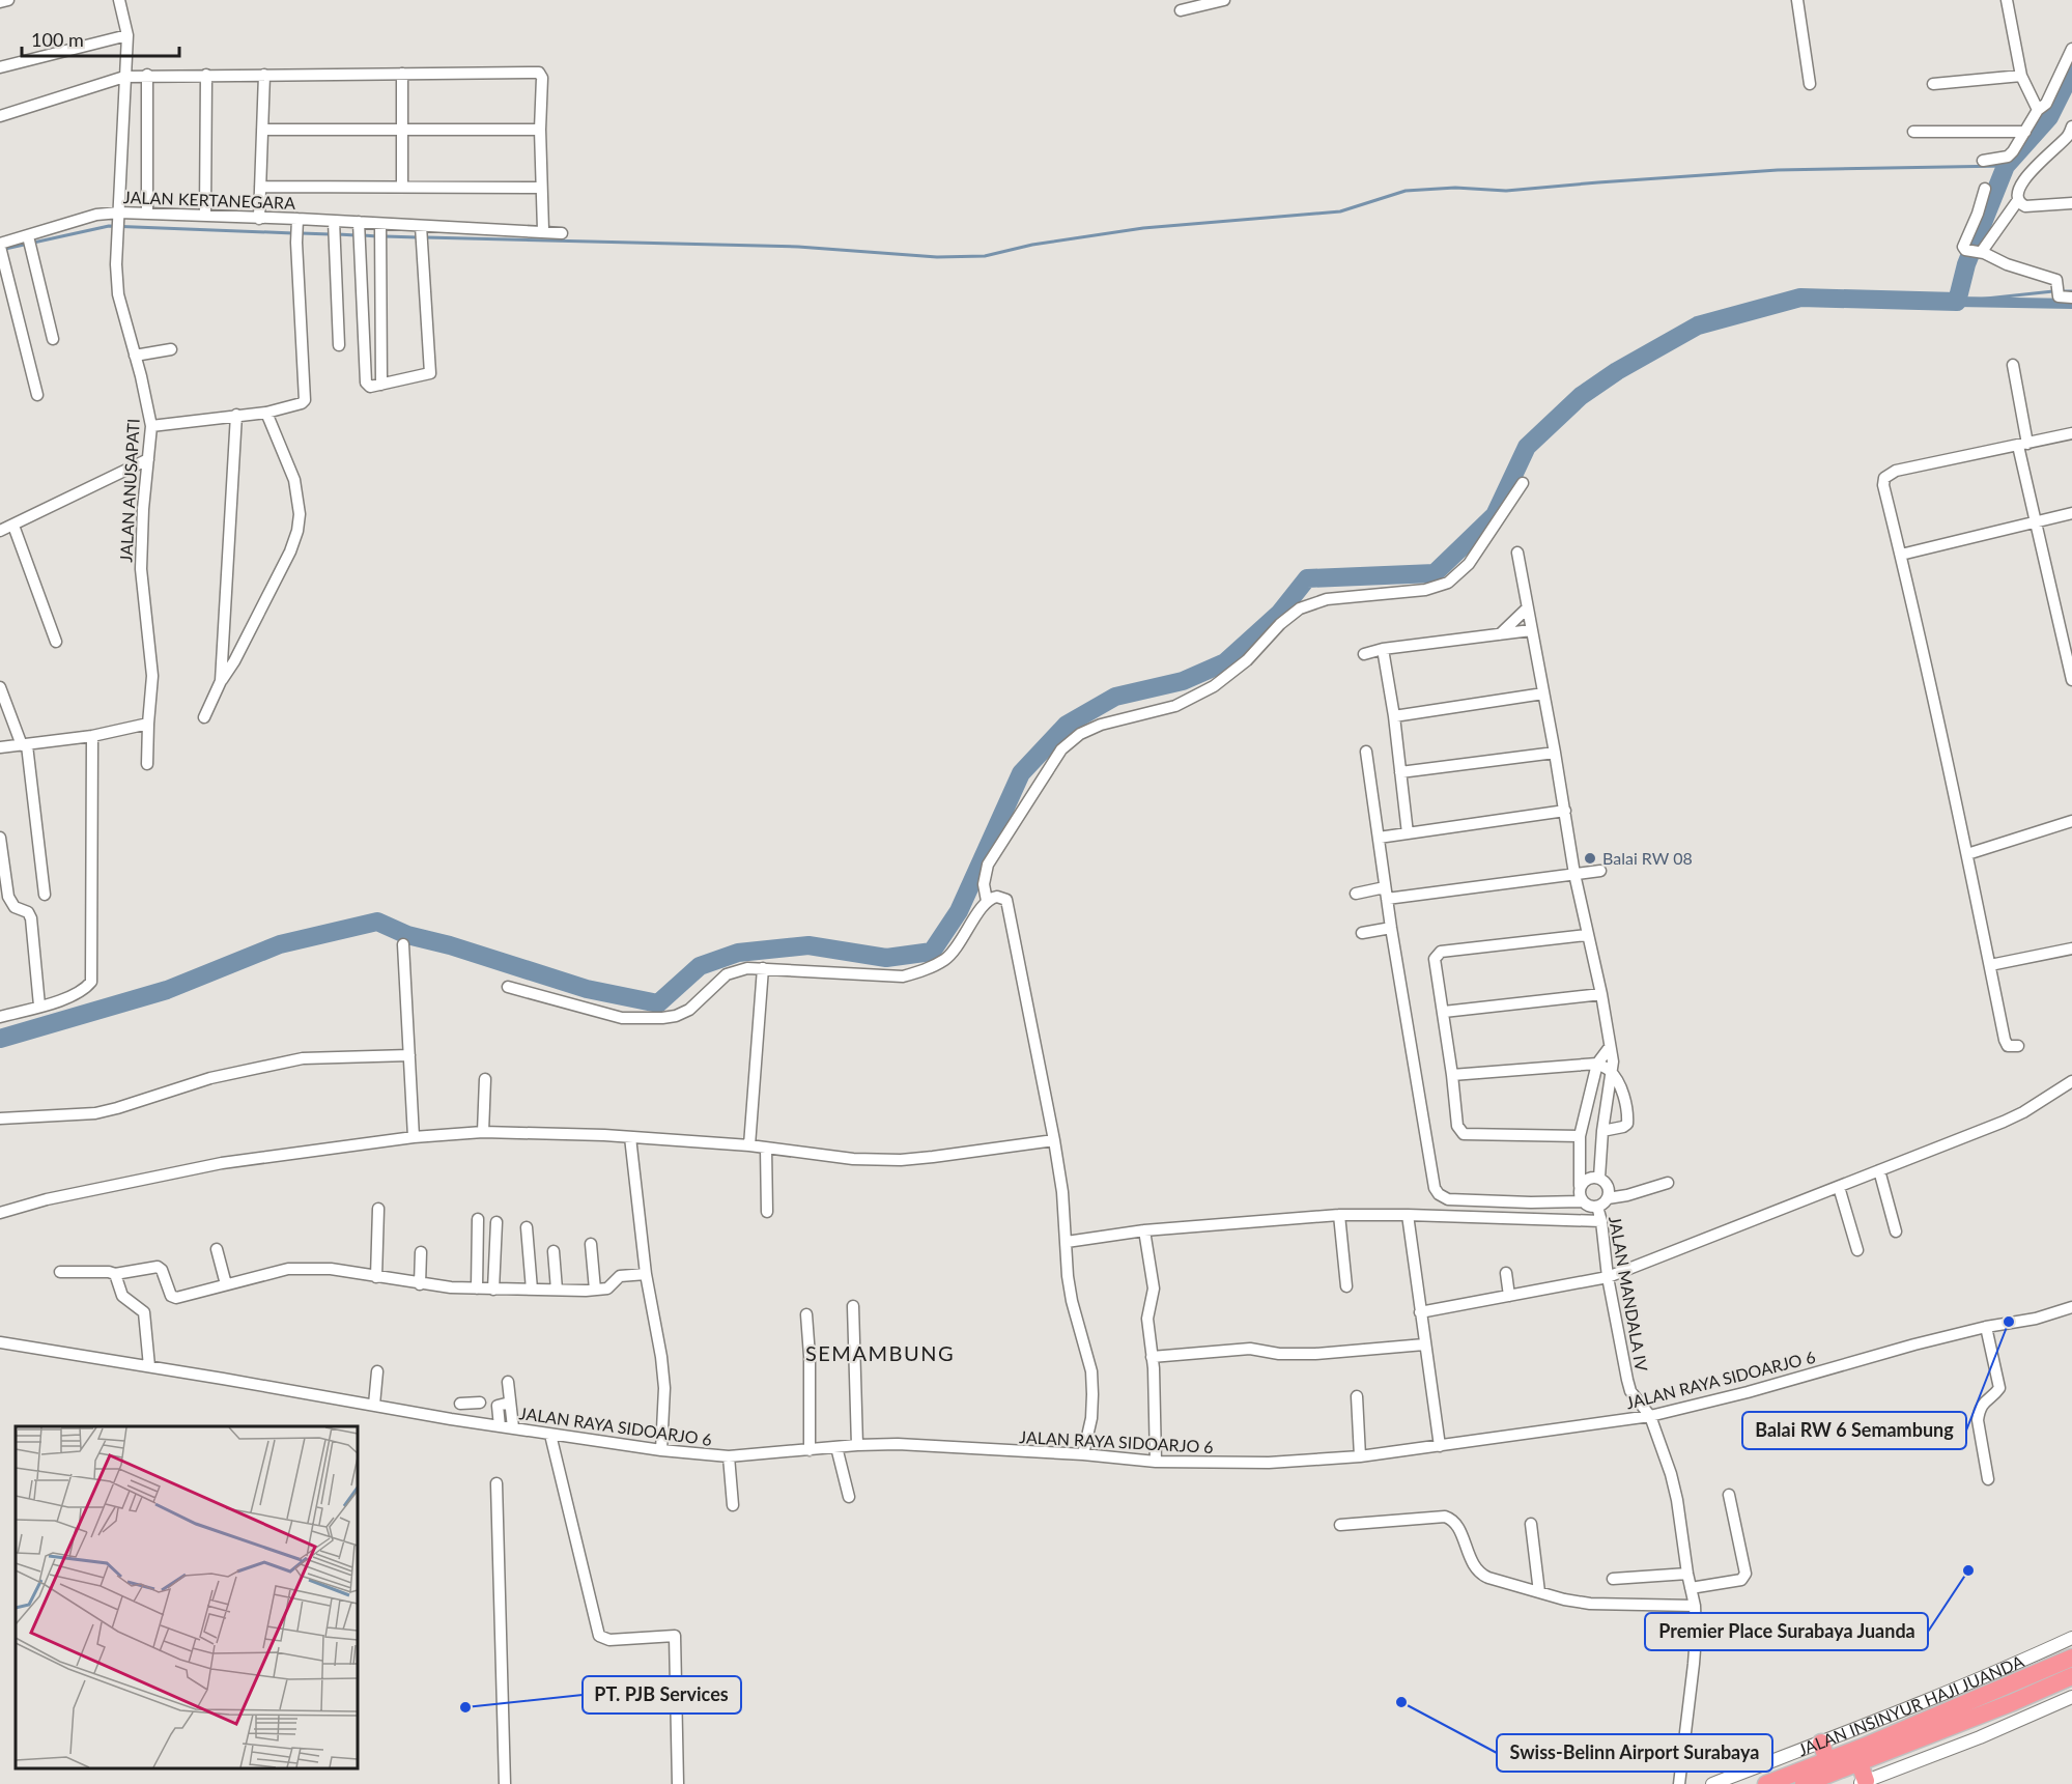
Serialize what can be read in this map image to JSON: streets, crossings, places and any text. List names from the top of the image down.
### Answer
{
  "streets": {
    "highway": ["JALAN INSINYUR HAJI JUANDA"],
    "street": [
      "JALAN KERTANEGARA",
      "JALAN ANUSAPATI",
      "JALAN MANDALA IV",
      "JALAN RAYA SIDOARJO 6"
    ]
  },
  "crossings": [
    ["JALAN KERTANEGARA", "JALAN ANUSAPATI"],
    ["JALAN MANDALA IV", "JALAN RAYA SIDOARJO 6"]
  ],
  "districts": ["SEMAMBUNG"],
  "places": [
    "Balai RW 08",
    "Balai RW 6 Semambung",
    "Premier Place Surabaya Juanda",
    "Swiss-Belinn Airport Surabaya",
    "PT. PJB Services"
  ],
  "scale_bar": "100 m"
}
